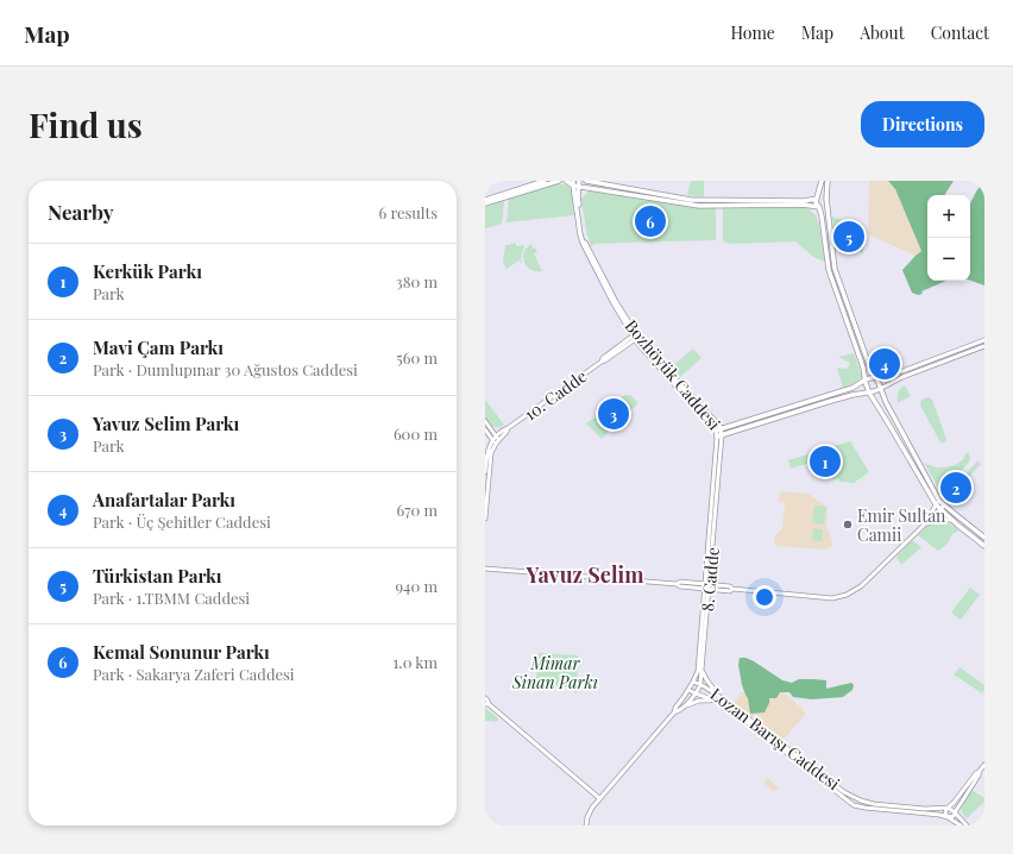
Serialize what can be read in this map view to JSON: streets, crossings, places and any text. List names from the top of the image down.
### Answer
{
  "streets": {
    "main road": [
      "Bozhöyük Caddesi",
      "10. Cadde",
      "8. Cadde",
      "Lozan Barışı Caddesi"
    ]
  },
  "crossings": [
    ["Bozhöyük Caddesi", "10. Cadde"],
    ["Bozhöyük Caddesi", "8. Cadde"],
    ["8. Cadde", "Lozan Barışı Caddesi"]
  ],
  "districts": ["Yavuz Selim"],
  "parks": ["Mimar Sinan Parkı"],
  "places": ["Emir Sultan Camii"],
  "page": {
    "header": "Map",
    "nav": [
      "Home",
      "Map",
      "About",
      "Contact"
    ],
    "buttons": "Directions",
    "title": "Find us",
    "heading": ["Nearby", "6 results"],
    "map_buttons": ["+", "−"],
    "pins": [
      "6",
      "5",
      "4",
      "3",
      "1",
      "2"
    ],
    "list": [
      {
        "mark": "1",
        "name": "Kerkük Parkı",
        "note": "Park",
        "value": "380 m"
      },
      {
        "mark": "2",
        "name": "Mavi Çam Parkı",
        "note": "Park · Dumlupınar 30 Ağustos Caddesi",
        "value": "560 m"
      },
      {
        "mark": "3",
        "name": "Yavuz Selim Parkı",
        "note": "Park",
        "value": "600 m"
      },
      {
        "mark": "4",
        "name": "Anafartalar Parkı",
        "note": "Park · Üç Şehitler Caddesi",
        "value": "670 m"
      },
      {
        "mark": "5",
        "name": "Türkistan Parkı",
        "note": "Park · 1.TBMM Caddesi",
        "value": "940 m"
      },
      {
        "mark": "6",
        "name": "Kemal Sonunur Parkı",
        "note": "Park · Sakarya Zaferi Caddesi",
        "value": "1.0 km"
      }
    ]
  }
}
